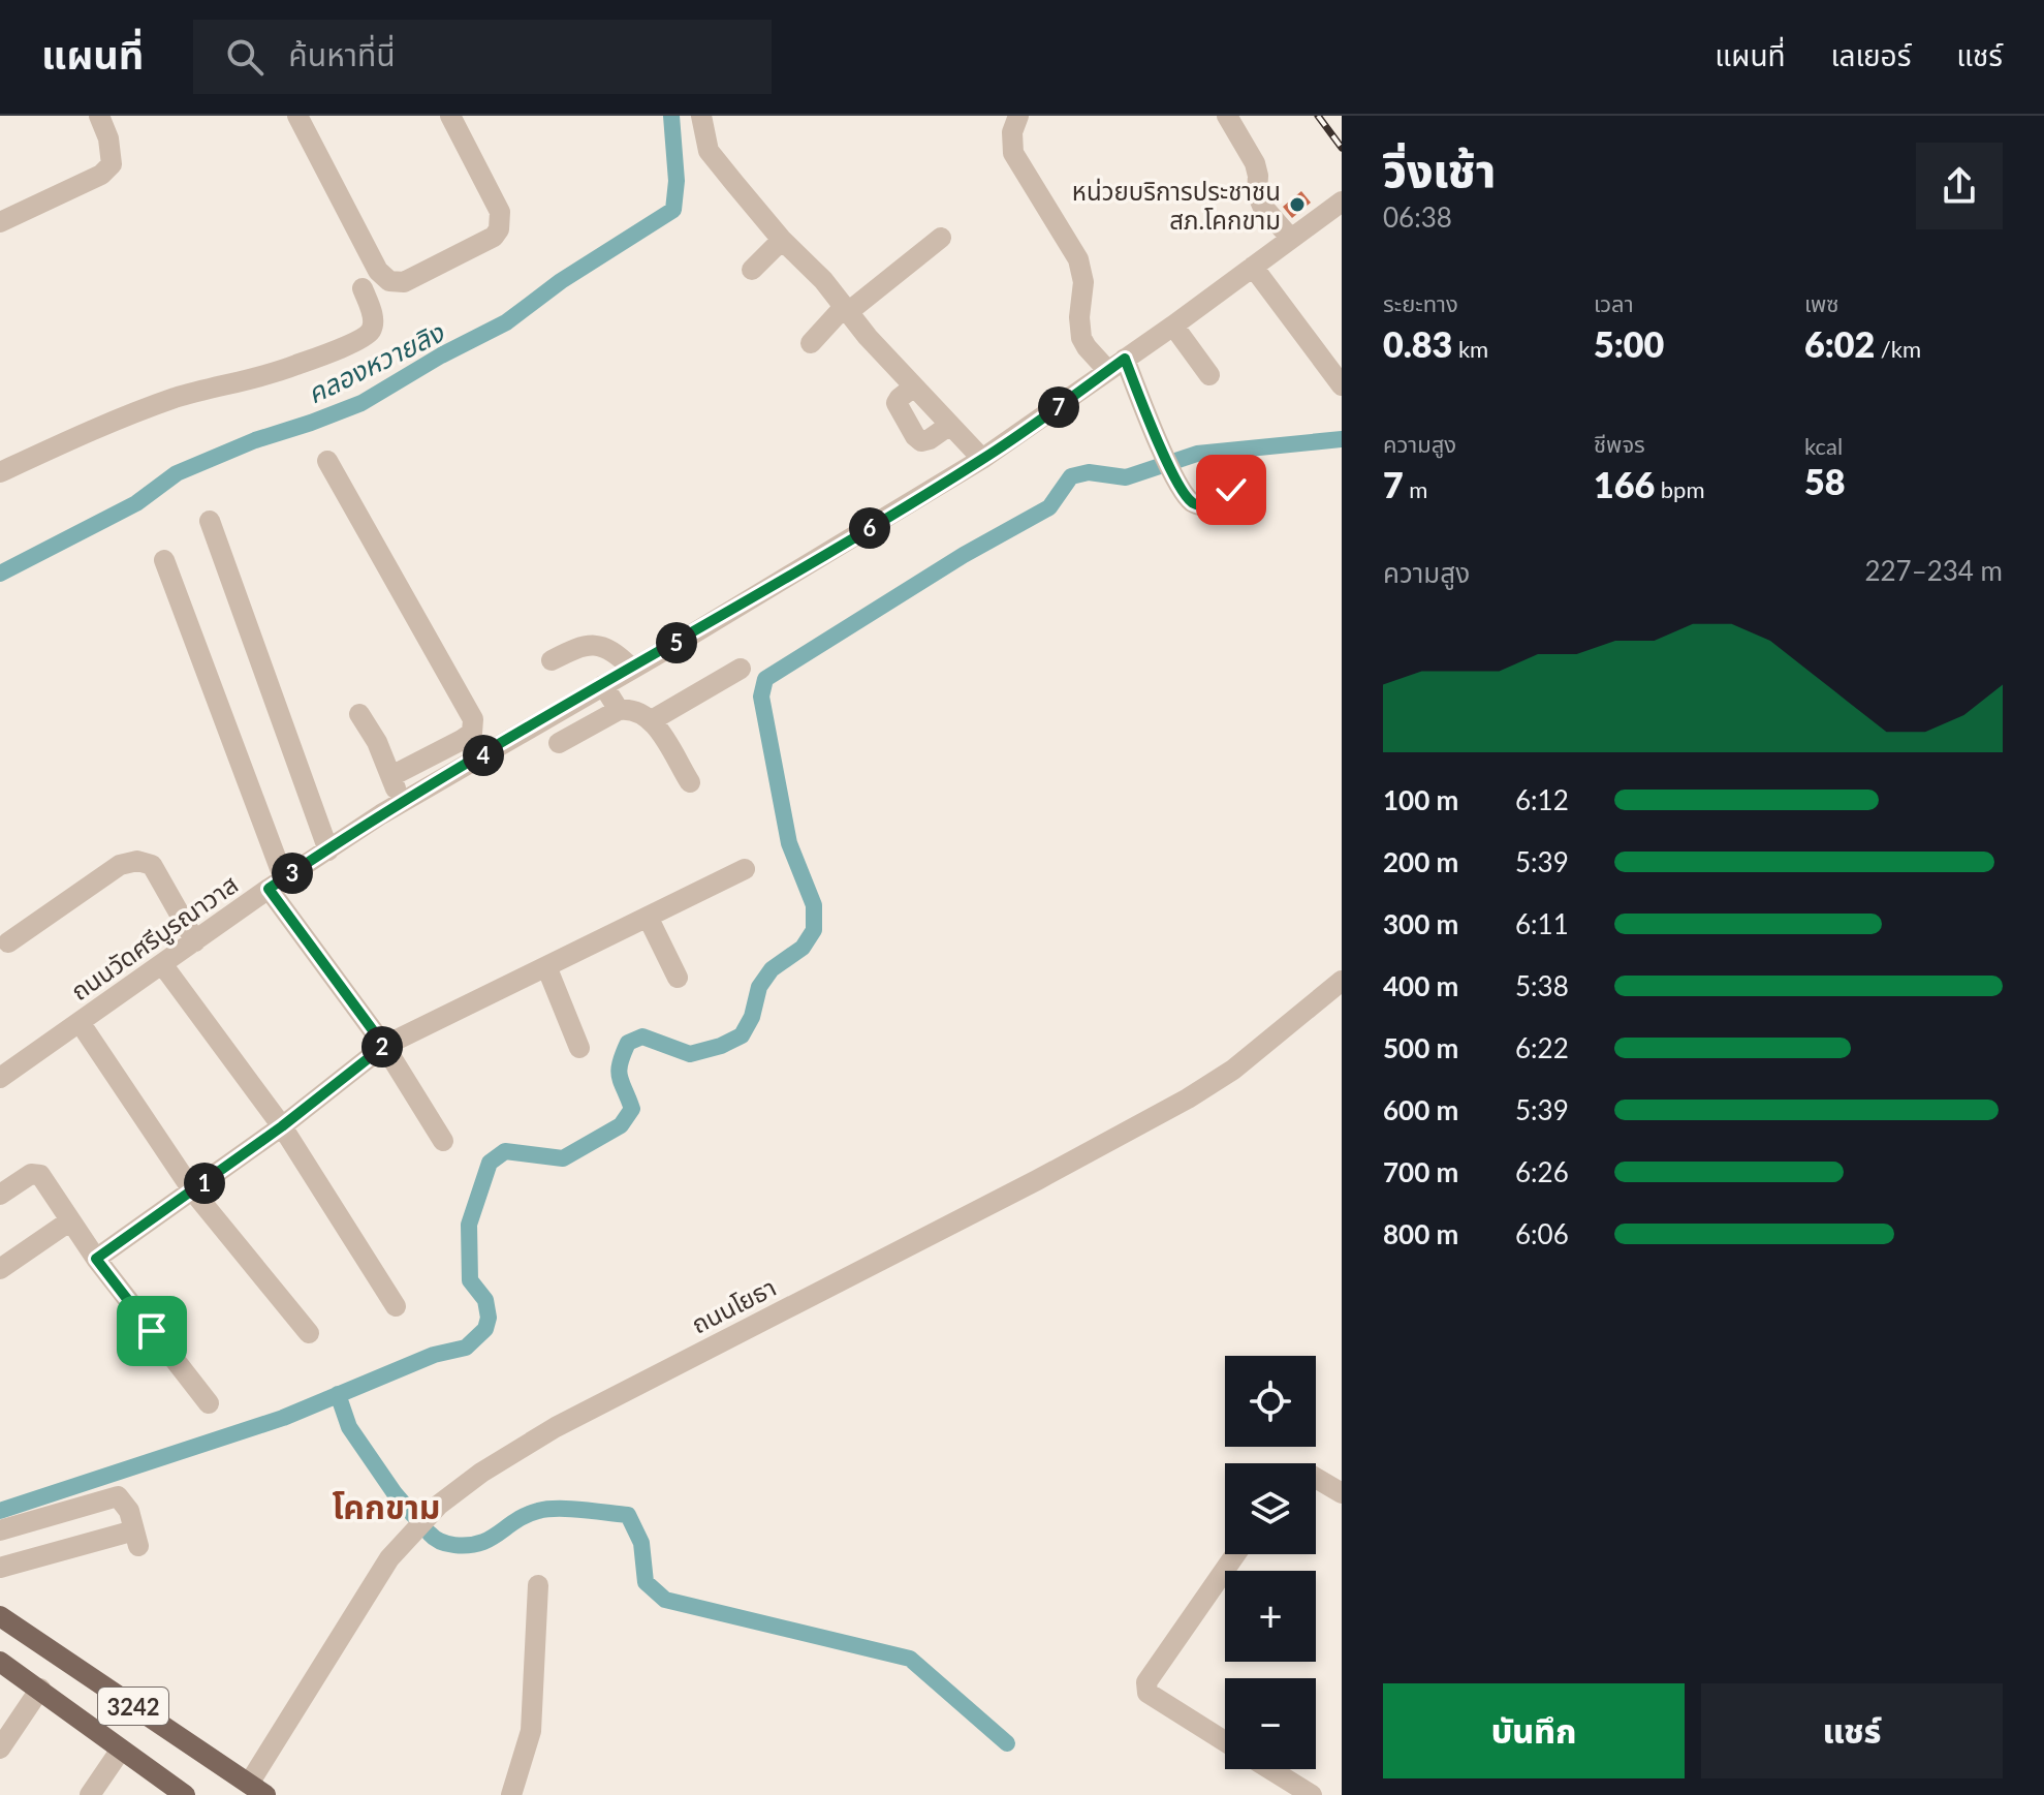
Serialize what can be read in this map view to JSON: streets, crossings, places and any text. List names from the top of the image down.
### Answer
{
  "streets": {
    "main road": ["3242"],
    "street": ["ถนนวัดศรีบูรณาวาส", "ถนนโยธา"]
  },
  "crossings": [
    ["ถนนโยธา", "3242"]
  ],
  "districts": ["โคกขาม"],
  "water": ["คลองหวายลิง"],
  "places": ["หน่วยบริการประชาชน สภ.โคกขาม"],
  "page": {
    "header": "แผนที่",
    "search": "ค้นหาที่นี่",
    "nav": ["แผนที่", "เลเยอร์", "แชร์"],
    "heading": ["วิ่งเช้า", "06:38"],
    "stats": [
      ["ระยะทาง", "0.83 km"],
      ["เวลา", "5:00"],
      ["เพซ", "6:02 /km"],
      ["ความสูง", "7 m"],
      ["ชีพจร", "166 bpm"],
      ["kcal", "58"]
    ],
    "pins": [
      "7",
      "6",
      "5",
      "4",
      "3",
      "2",
      "1"
    ],
    "chart": ["ความสูง", "227–234 m"],
    "list": [
      {
        "name": "100 m",
        "note": "6:12"
      },
      {
        "name": "200 m",
        "note": "5:39"
      },
      {
        "name": "300 m",
        "note": "6:11"
      },
      {
        "name": "400 m",
        "note": "5:38"
      },
      {
        "name": "500 m",
        "note": "6:22"
      },
      {
        "name": "600 m",
        "note": "5:39"
      },
      {
        "name": "700 m",
        "note": "6:26"
      },
      {
        "name": "800 m",
        "note": "6:06"
      }
    ],
    "map_buttons": ["+", "−"],
    "buttons": ["บันทึก", "แชร์"]
  }
}
